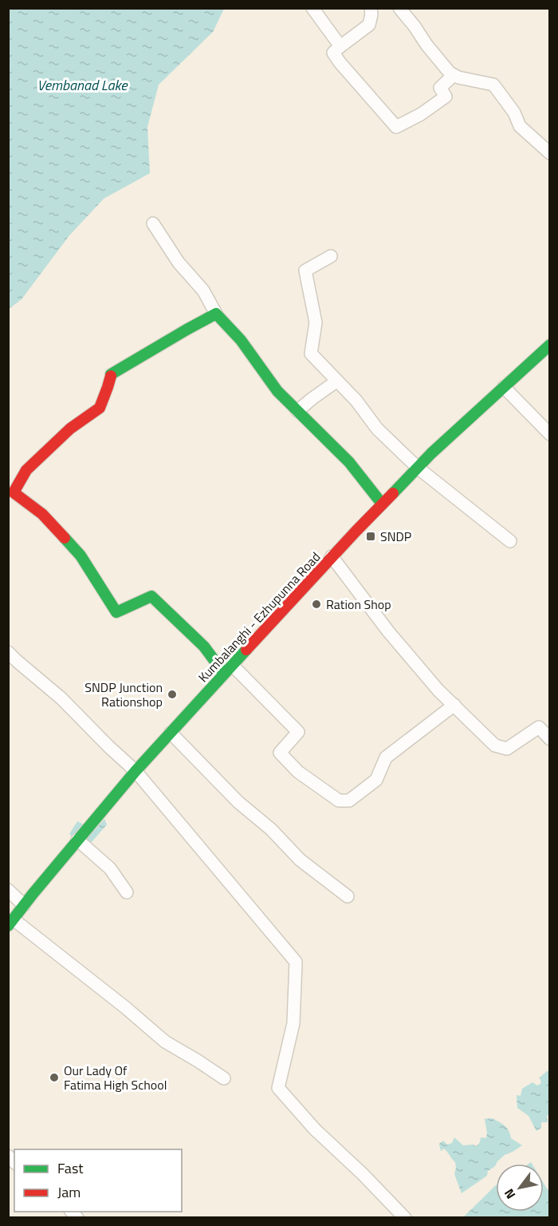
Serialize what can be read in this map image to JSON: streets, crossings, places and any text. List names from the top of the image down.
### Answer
{
  "streets": {
    "street": ["Kumbalanghi - Ezhupunna Road"]
  },
  "water": ["Vembanad Lake"],
  "places": {
    "transit": ["SNDP"],
    "other": ["Ration Shop", "SNDP Junction Rationshop", "Our Lady Of Fatima High School"]
  },
  "legend": ["Fast", "Jam"],
  "north": "bottom left"
}
